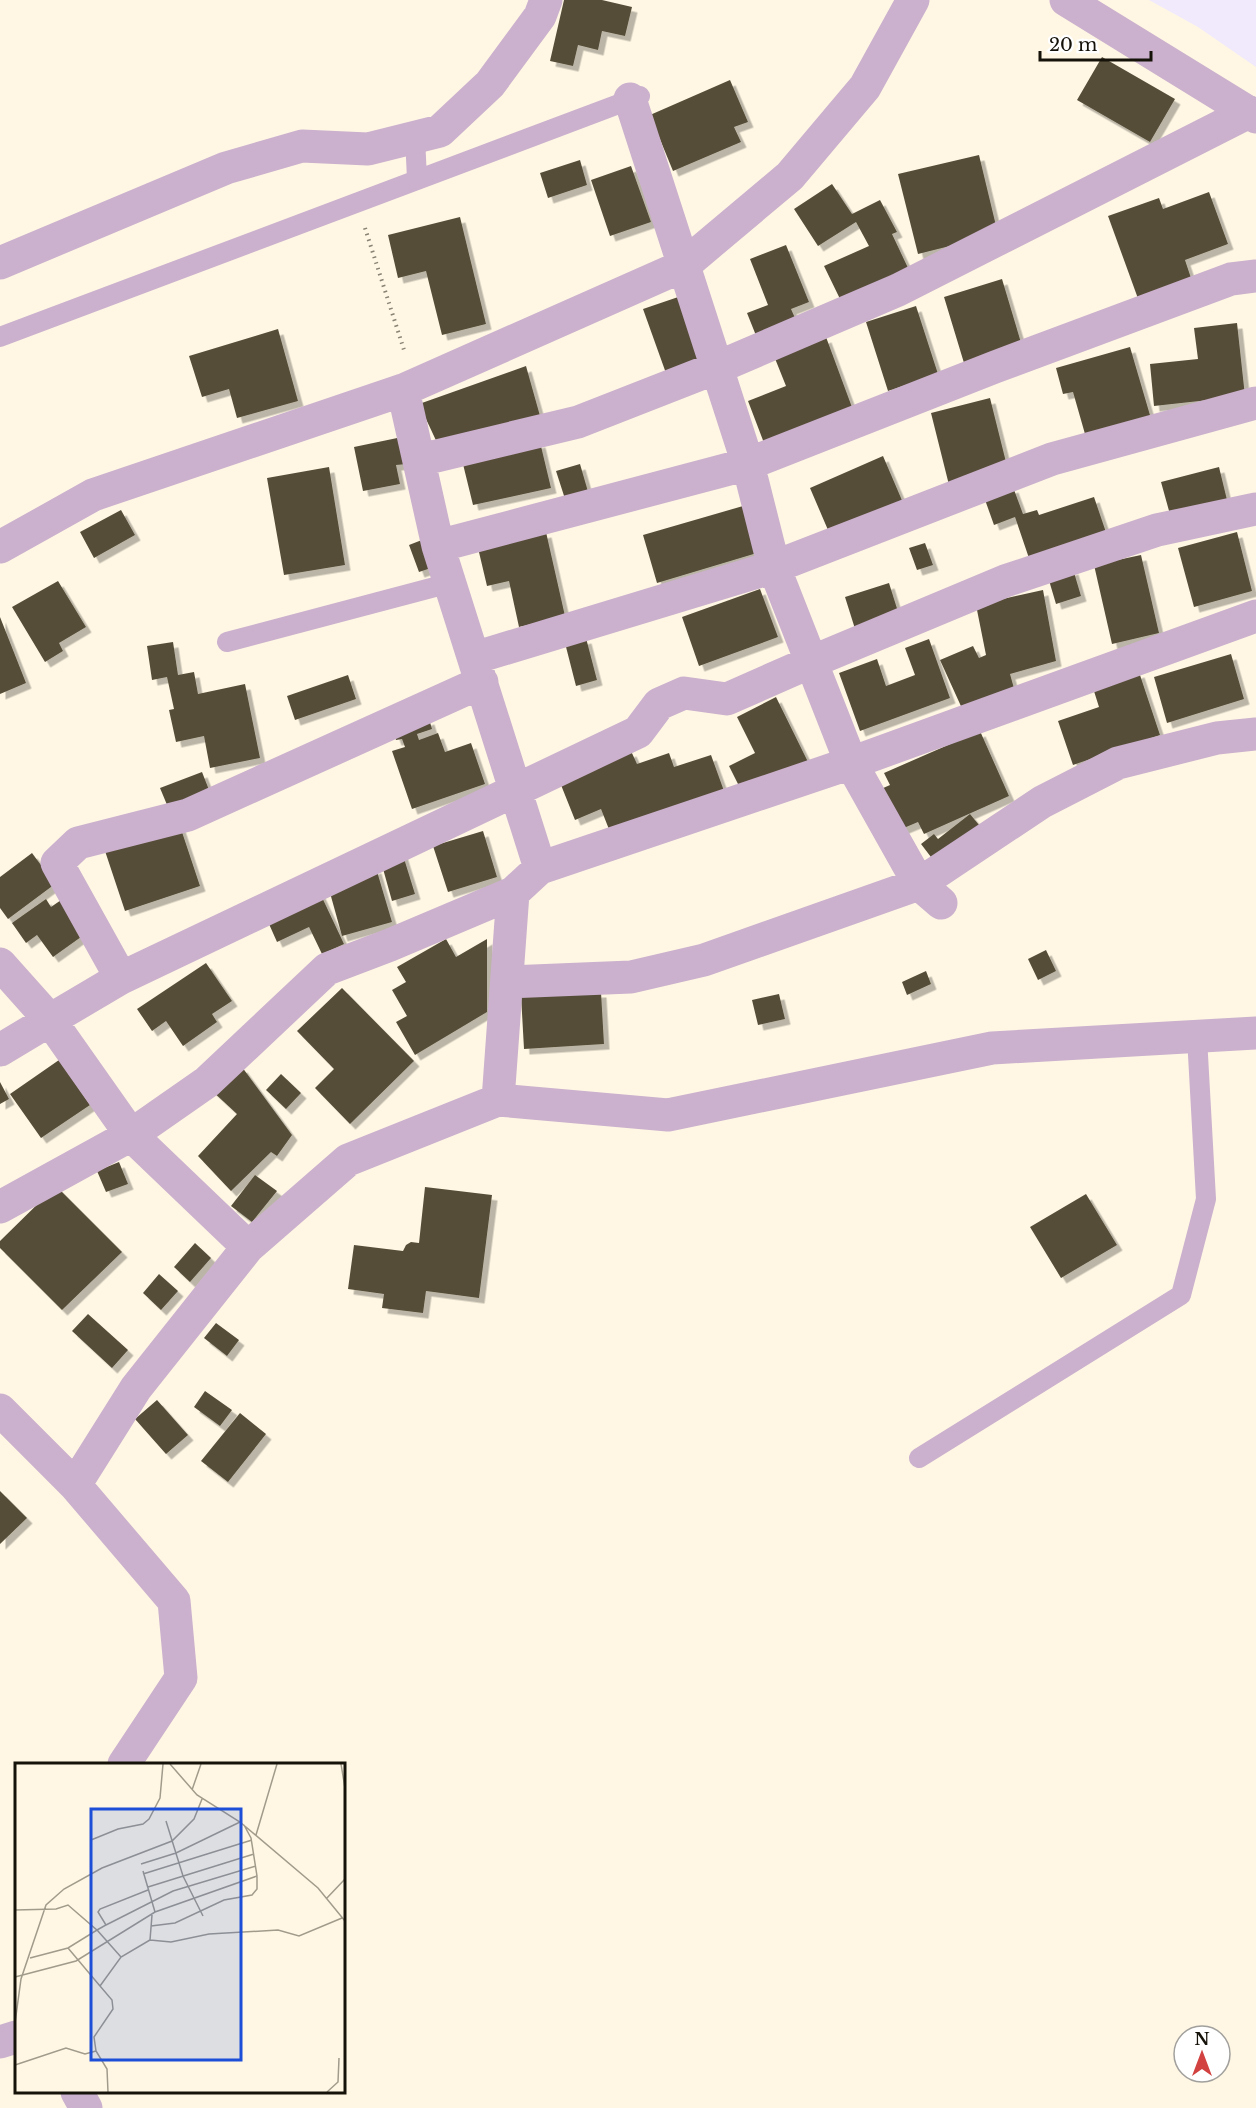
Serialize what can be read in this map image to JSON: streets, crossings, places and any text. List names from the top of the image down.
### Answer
{
  "scale_bar": "20 m",
  "north": "top"
}
